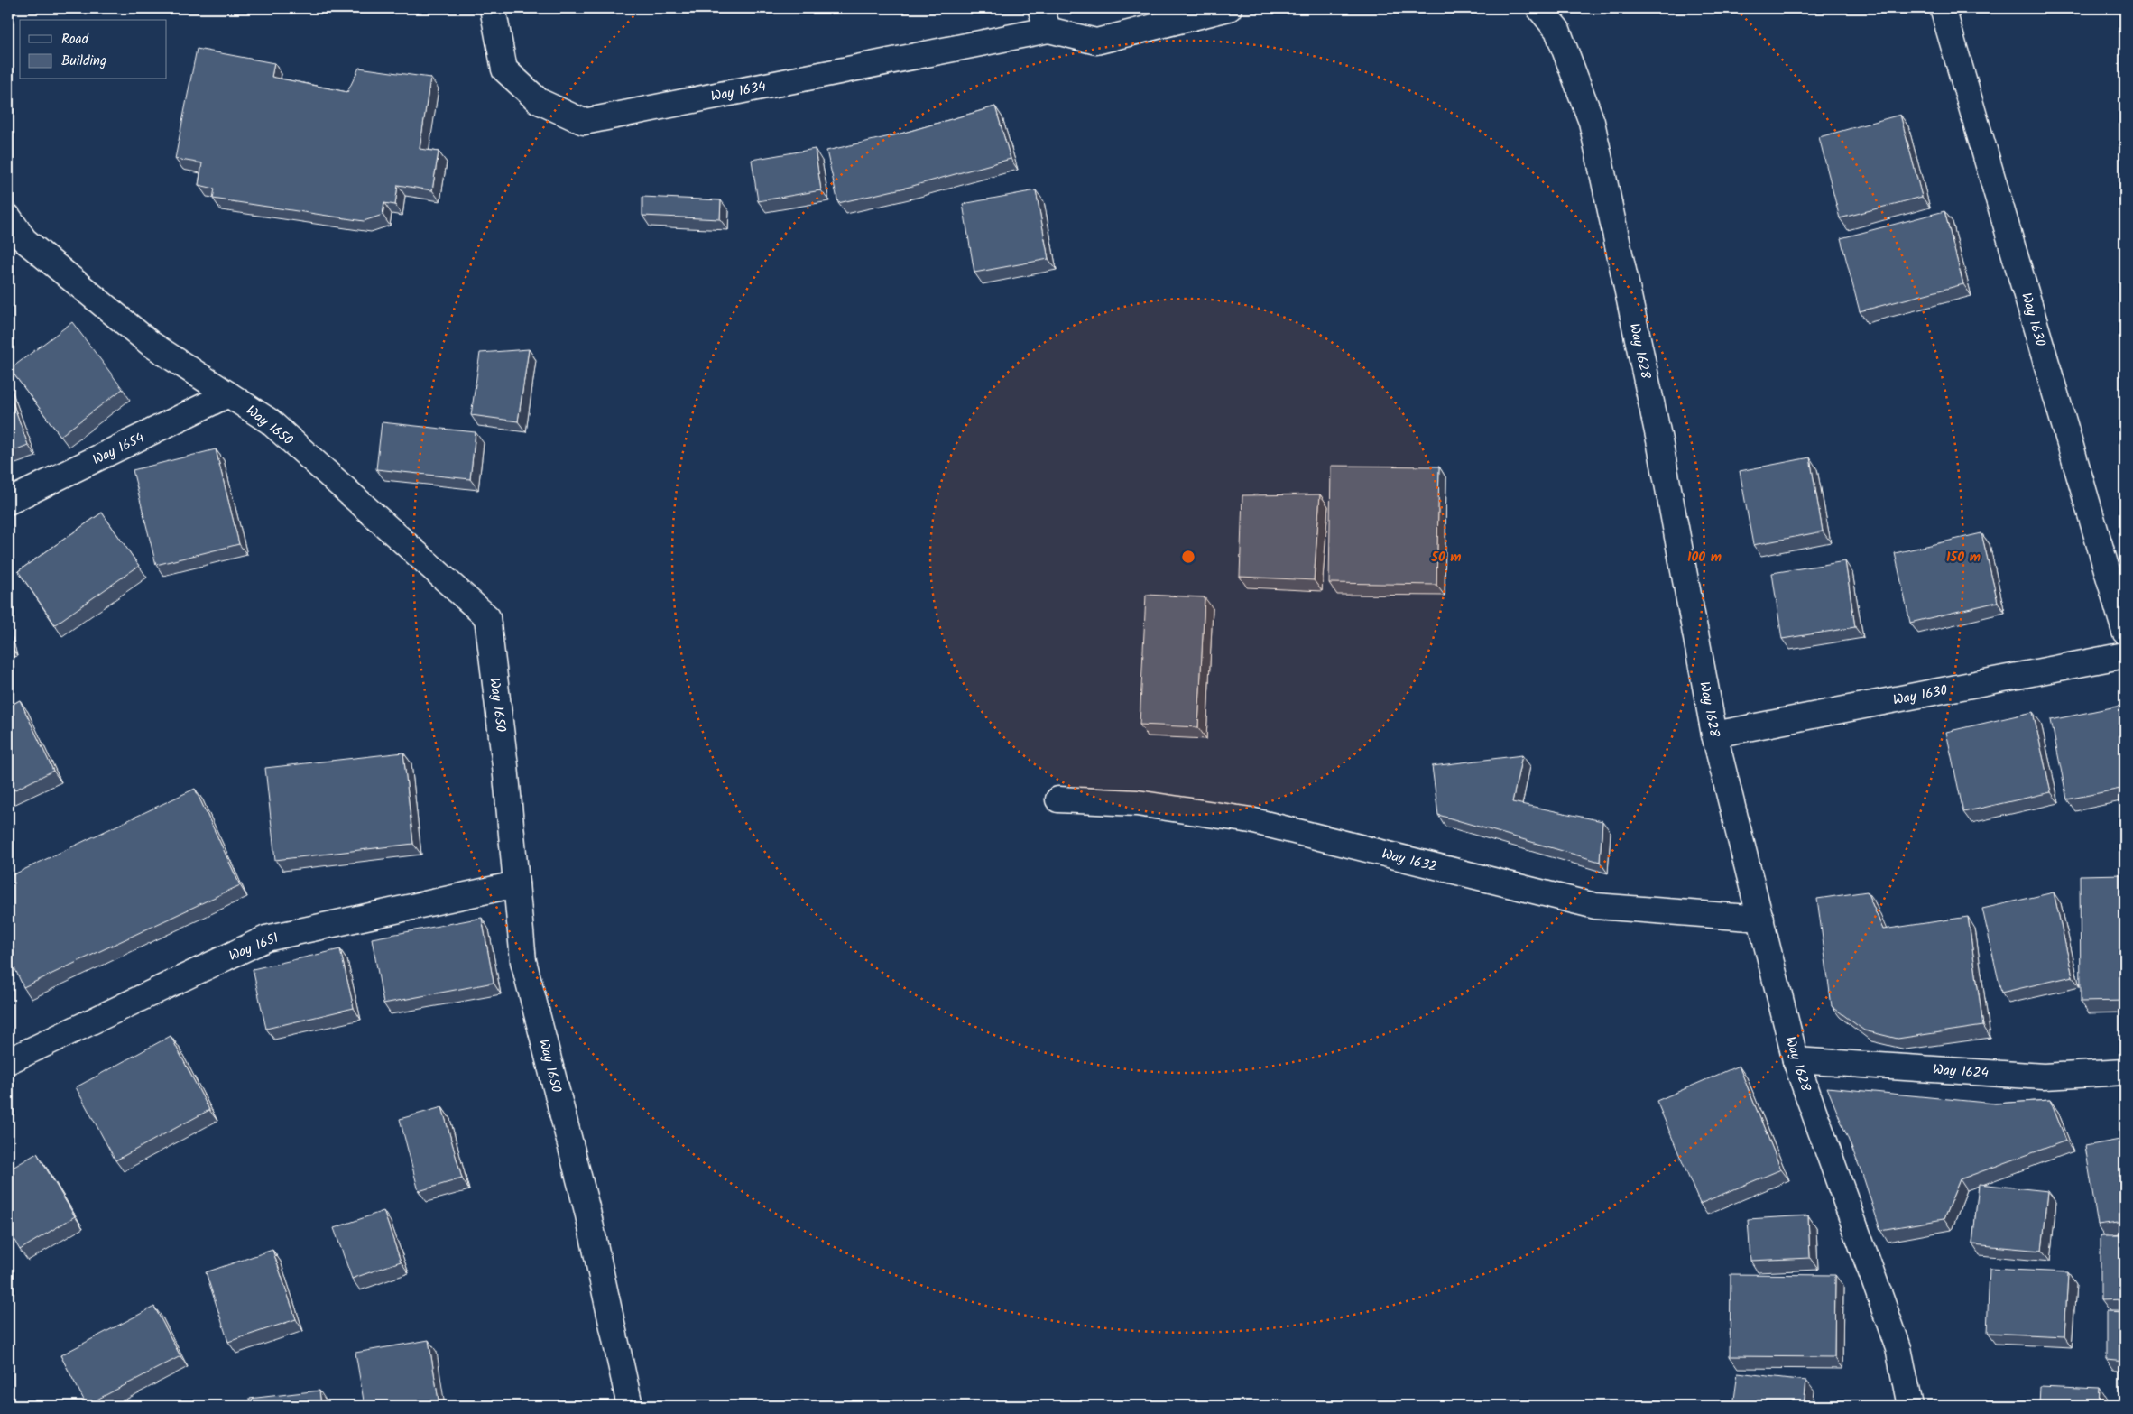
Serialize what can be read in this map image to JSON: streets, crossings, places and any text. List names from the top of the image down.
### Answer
{
  "streets": {
    "street": [
      "Way 1634",
      "Way 1630",
      "Way 1628",
      "Way 1650",
      "Way 1654",
      "Way 1632",
      "Way 1651",
      "Way 1624"
    ]
  },
  "crossings": [
    ["Way 1630", "Way 1628"],
    ["Way 1628", "Way 1632"],
    ["Way 1628", "Way 1624"],
    ["Way 1650", "Way 1654"],
    ["Way 1650", "Way 1651"]
  ],
  "legend": ["Road", "Building"],
  "rings": ["50 m", "100 m", "150 m"]
}
